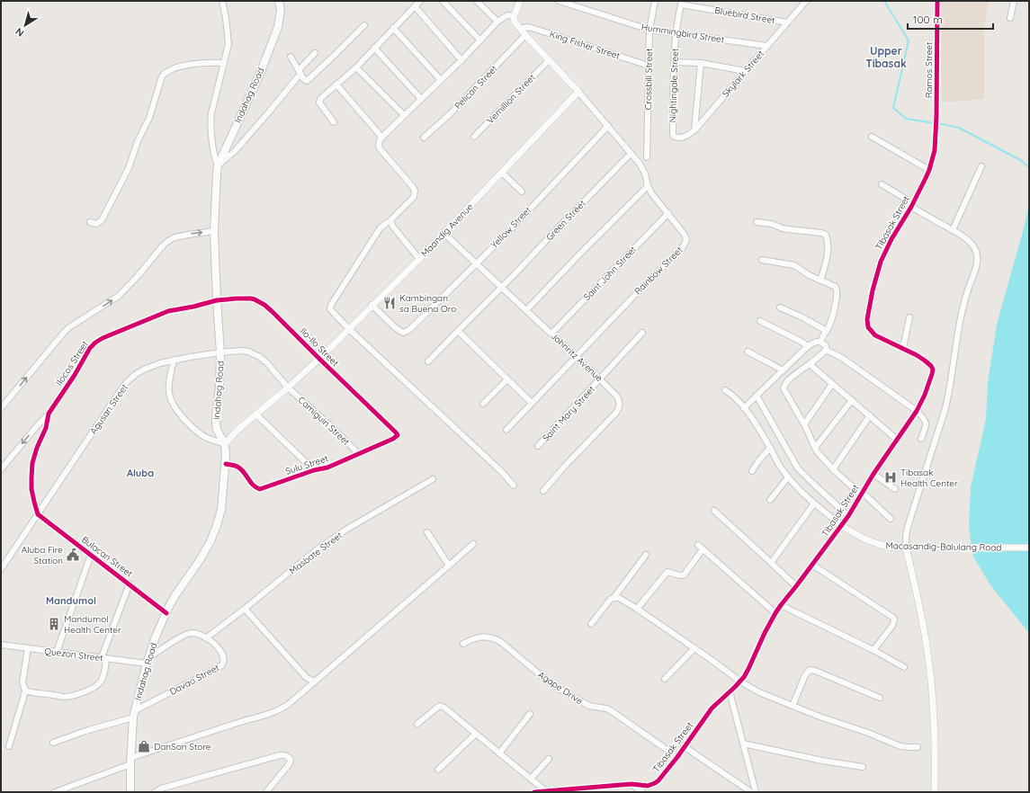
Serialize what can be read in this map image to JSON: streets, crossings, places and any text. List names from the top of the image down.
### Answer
{
  "streets": {
    "main road": ["Indahag Road"],
    "street": [
      "Bluebird Street",
      "Hummingbird Street",
      "King Fisher Street",
      "Ramos Street",
      "Skylark Street",
      "Crossbill Street",
      "Nightingale Street",
      "Pelican Street",
      "Vemillion Street",
      "Green Street",
      "Tibasak Street",
      "Yellow Street",
      "Maandig Avenue",
      "Rainbow Street",
      "Saint John Street",
      "Ilo-Ilo Street",
      "Johnritz Avenue",
      "Ilocos Street",
      "Agusan Street",
      "Saint Mary Street",
      "Camiguin Street",
      "Sulu Street",
      "Macasandig-Balulang Road",
      "Masbate Street",
      "Bulacan Street",
      "Quezon Street",
      "Davao Street",
      "Agape Drive"
    ]
  },
  "crossings": [
    ["Bluebird Street", "Skylark Street"],
    ["Bluebird Street", "Nightingale Street"],
    ["Hummingbird Street", "Skylark Street"],
    ["Hummingbird Street", "Crossbill Street"],
    ["Hummingbird Street", "Nightingale Street"],
    ["King Fisher Street", "Crossbill Street"],
    ["Ramos Street", "Tibasak Street"],
    ["Skylark Street", "Nightingale Street"],
    ["Indahag Road", "Maandig Avenue"],
    ["Indahag Road", "Ilo-Ilo Street"],
    ["Indahag Road", "Ilocos Street"],
    ["Indahag Road", "Agusan Street"],
    ["Indahag Road", "Sulu Street"],
    ["Indahag Road", "Bulacan Street"],
    ["Indahag Road", "Quezon Street"],
    ["Indahag Road", "Davao Street"],
    ["Green Street", "Rainbow Street"],
    ["Green Street", "Johnritz Avenue"],
    ["Tibasak Street", "Macasandig-Balulang Road"],
    ["Tibasak Street", "Agape Drive"],
    ["Yellow Street", "Maandig Avenue"],
    ["Yellow Street", "Rainbow Street"],
    ["Yellow Street", "Johnritz Avenue"],
    ["Maandig Avenue", "Rainbow Street"],
    ["Maandig Avenue", "Ilo-Ilo Street"],
    ["Maandig Avenue", "Johnritz Avenue"],
    ["Maandig Avenue", "Agusan Street"],
    ["Maandig Avenue", "Camiguin Street"],
    ["Rainbow Street", "Saint John Street"],
    ["Rainbow Street", "Johnritz Avenue"],
    ["Saint John Street", "Johnritz Avenue"],
    ["Ilo-Ilo Street", "Ilocos Street"],
    ["Ilo-Ilo Street", "Sulu Street"],
    ["Johnritz Avenue", "Saint Mary Street"],
    ["Ilocos Street", "Agusan Street"],
    ["Ilocos Street", "Bulacan Street"],
    ["Agusan Street", "Camiguin Street"],
    ["Agusan Street", "Bulacan Street"],
    ["Camiguin Street", "Sulu Street"],
    ["Masbate Street", "Davao Street"],
    ["Quezon Street", "Davao Street"]
  ],
  "districts": ["Upper Tibasak", "Aluba", "Mandumol"],
  "places": {
    "restaurant": ["Kambingan sa Buena Oro"],
    "hospital": ["Tibasak Health Center"],
    "public building": ["Aluba Fire Station"],
    "building": ["Mandumol Health Center"],
    "shop": ["DanSon Store"]
  },
  "scale_bar": "100 m",
  "north": "bottom left"
}
